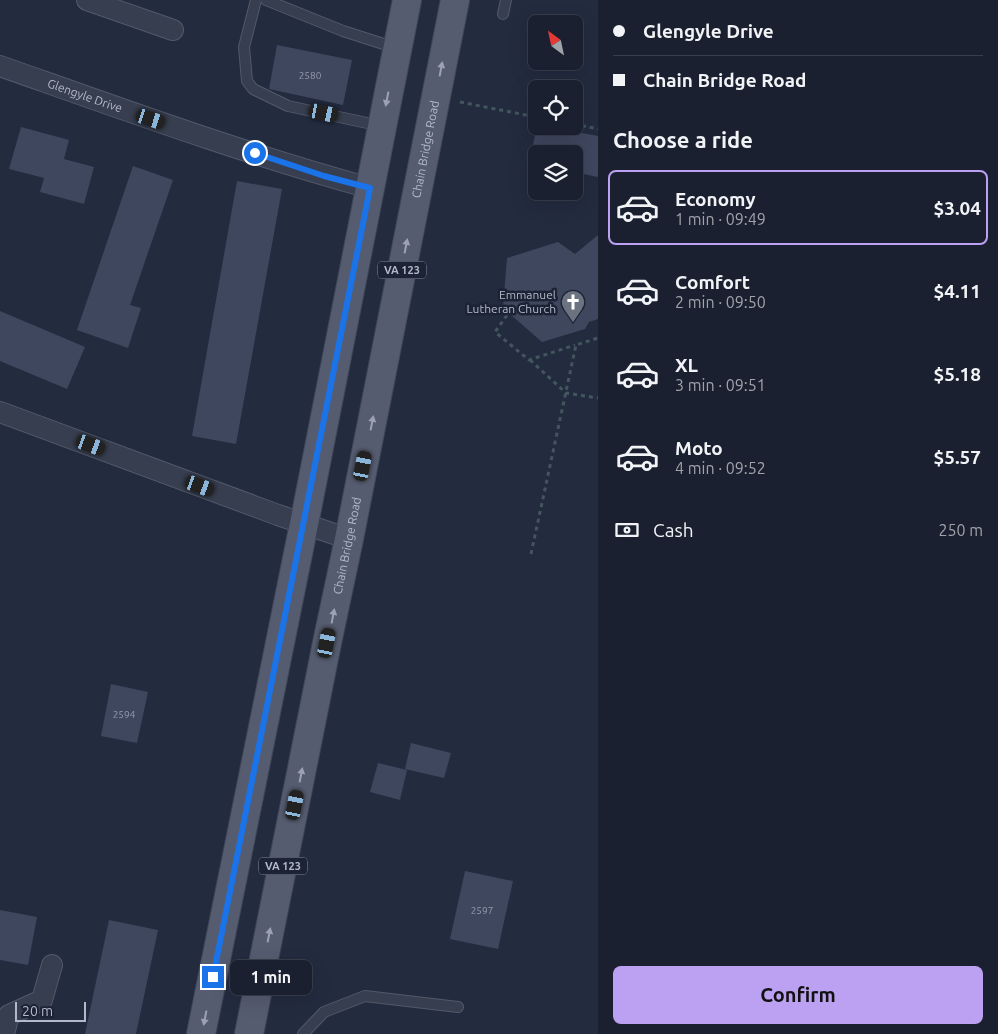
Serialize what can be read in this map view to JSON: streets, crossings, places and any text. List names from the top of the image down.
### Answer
{
  "streets": {
    "main road": ["Chain Bridge Road", "VA 123"],
    "street": ["Glengyle Drive"]
  },
  "places": {
    "church": ["Emmanuel Lutheran Church"]
  },
  "house_numbers": ["2580", "2594", "2597"],
  "scale_bar": "20 m",
  "north": "top left",
  "page": {
    "banner": ["Glengyle Drive", "Chain Bridge Road"],
    "heading": "Choose a ride",
    "list": [
      {
        "name": "Economy",
        "note": "1 min · 09:49",
        "value": "$3.04"
      },
      {
        "name": "Comfort",
        "note": "2 min · 09:50",
        "value": "$4.11"
      },
      {
        "name": "XL",
        "note": "3 min · 09:51",
        "value": "$5.18"
      },
      {
        "name": "Moto",
        "note": "4 min · 09:52",
        "value": "$5.57"
      }
    ],
    "pay": ["Cash", "250 m"],
    "buttons": "Confirm",
    "bubble": "1 min",
    "scale": "20 m"
  }
}
